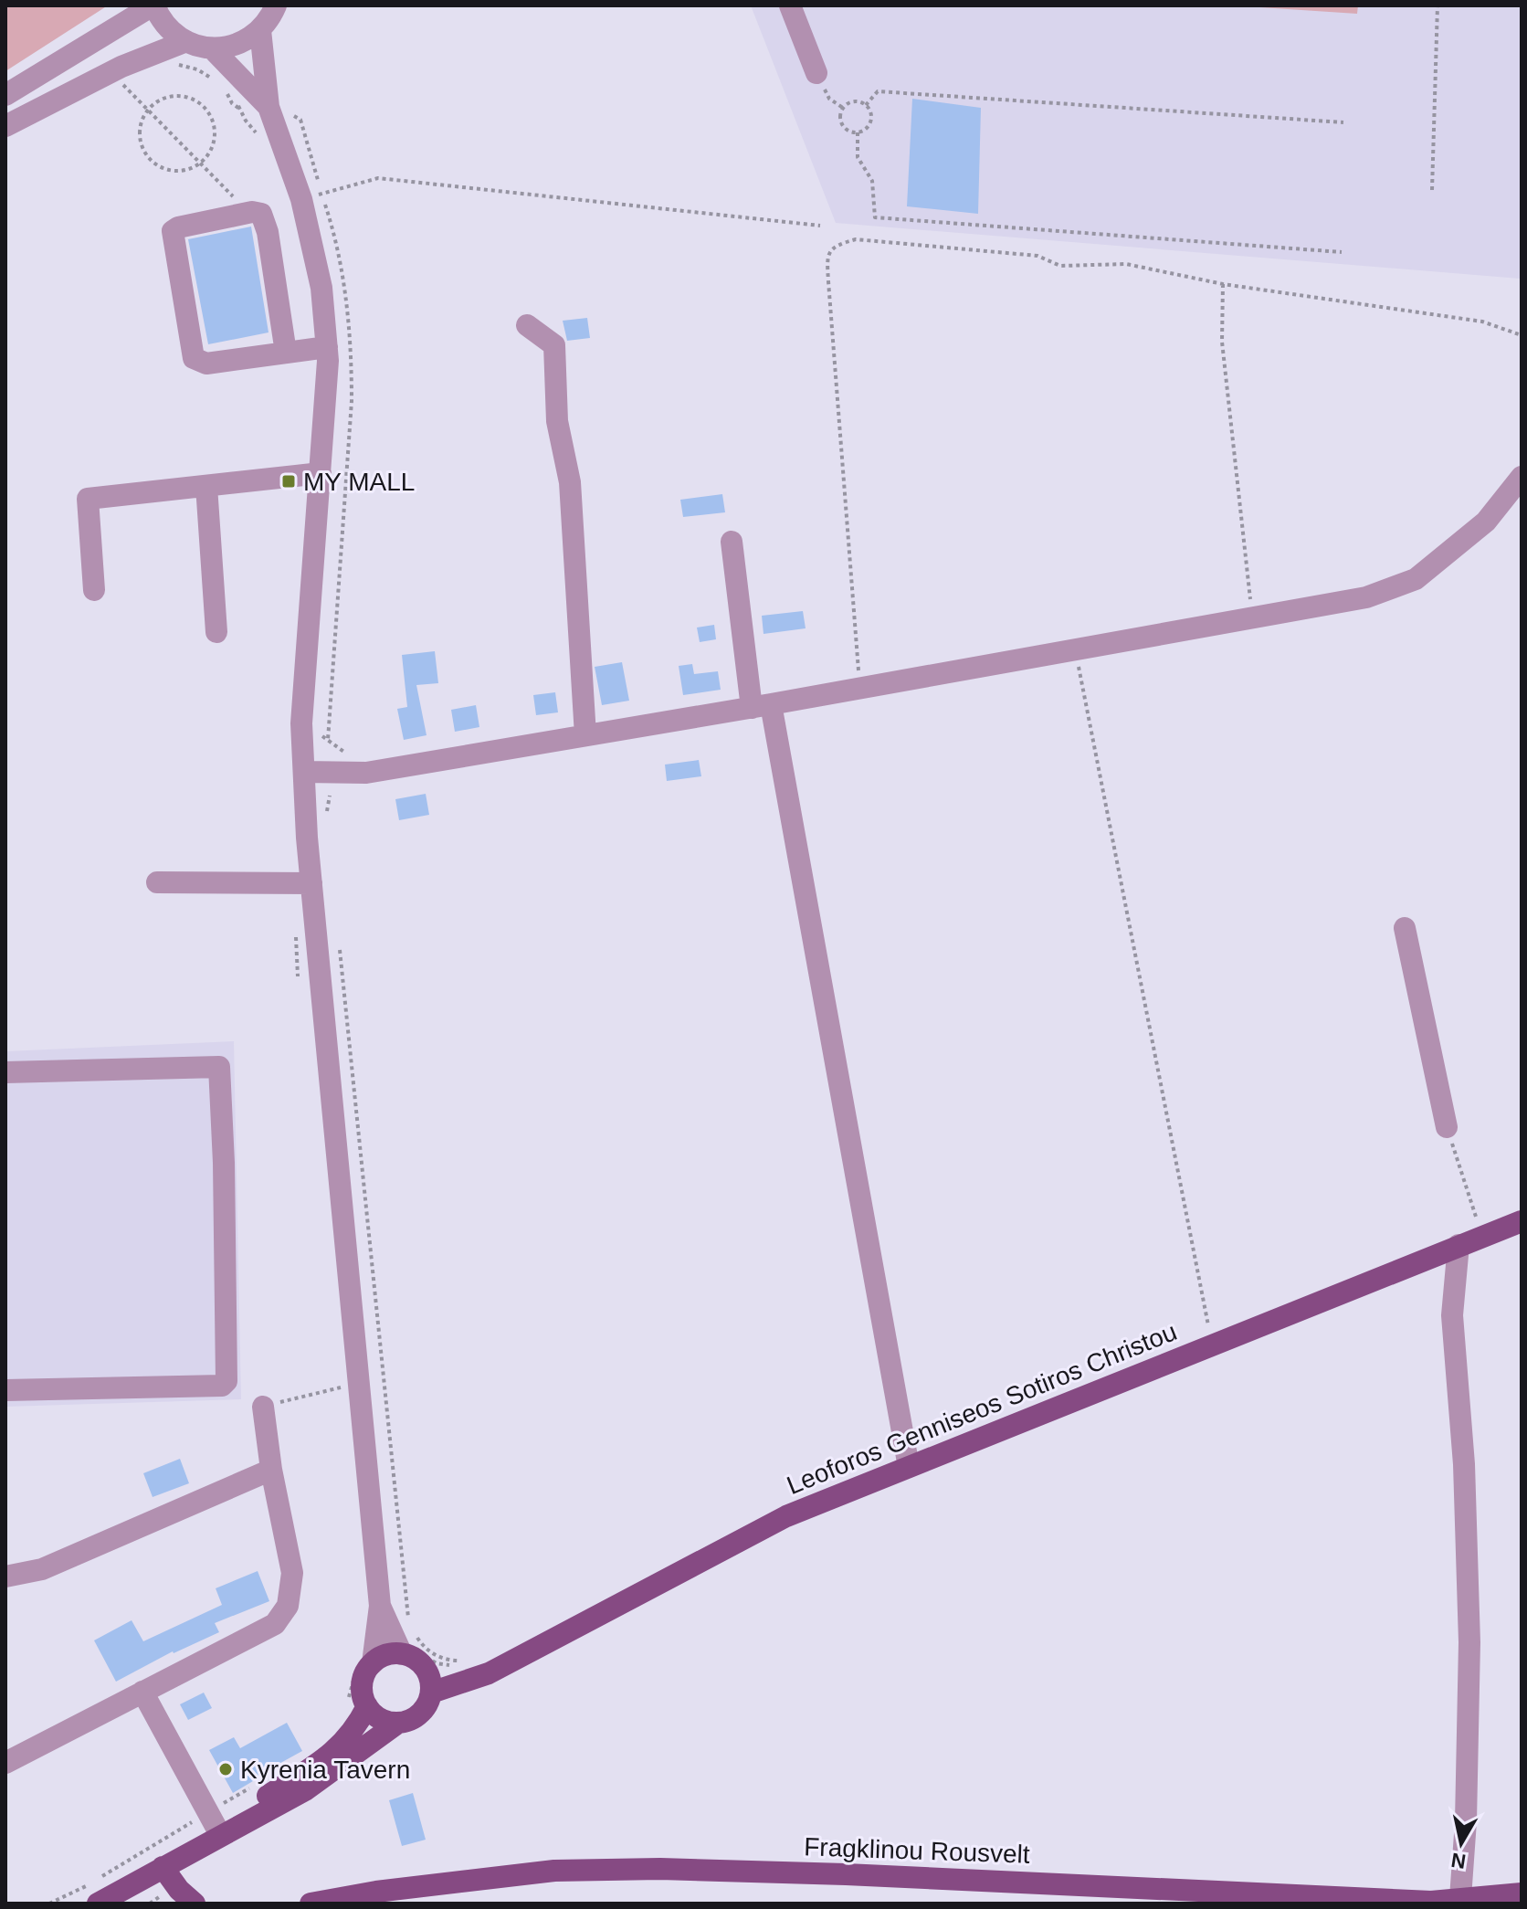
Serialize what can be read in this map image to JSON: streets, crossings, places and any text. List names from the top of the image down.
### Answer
{
  "streets": {
    "main road": ["Leoforos Genniseos Sotiros Christou", "Fragklinou Rousvelt"]
  },
  "places": {
    "transit": ["MY MALL"],
    "other": ["Kyrenia Tavern"]
  },
  "north": "bottom"
}
